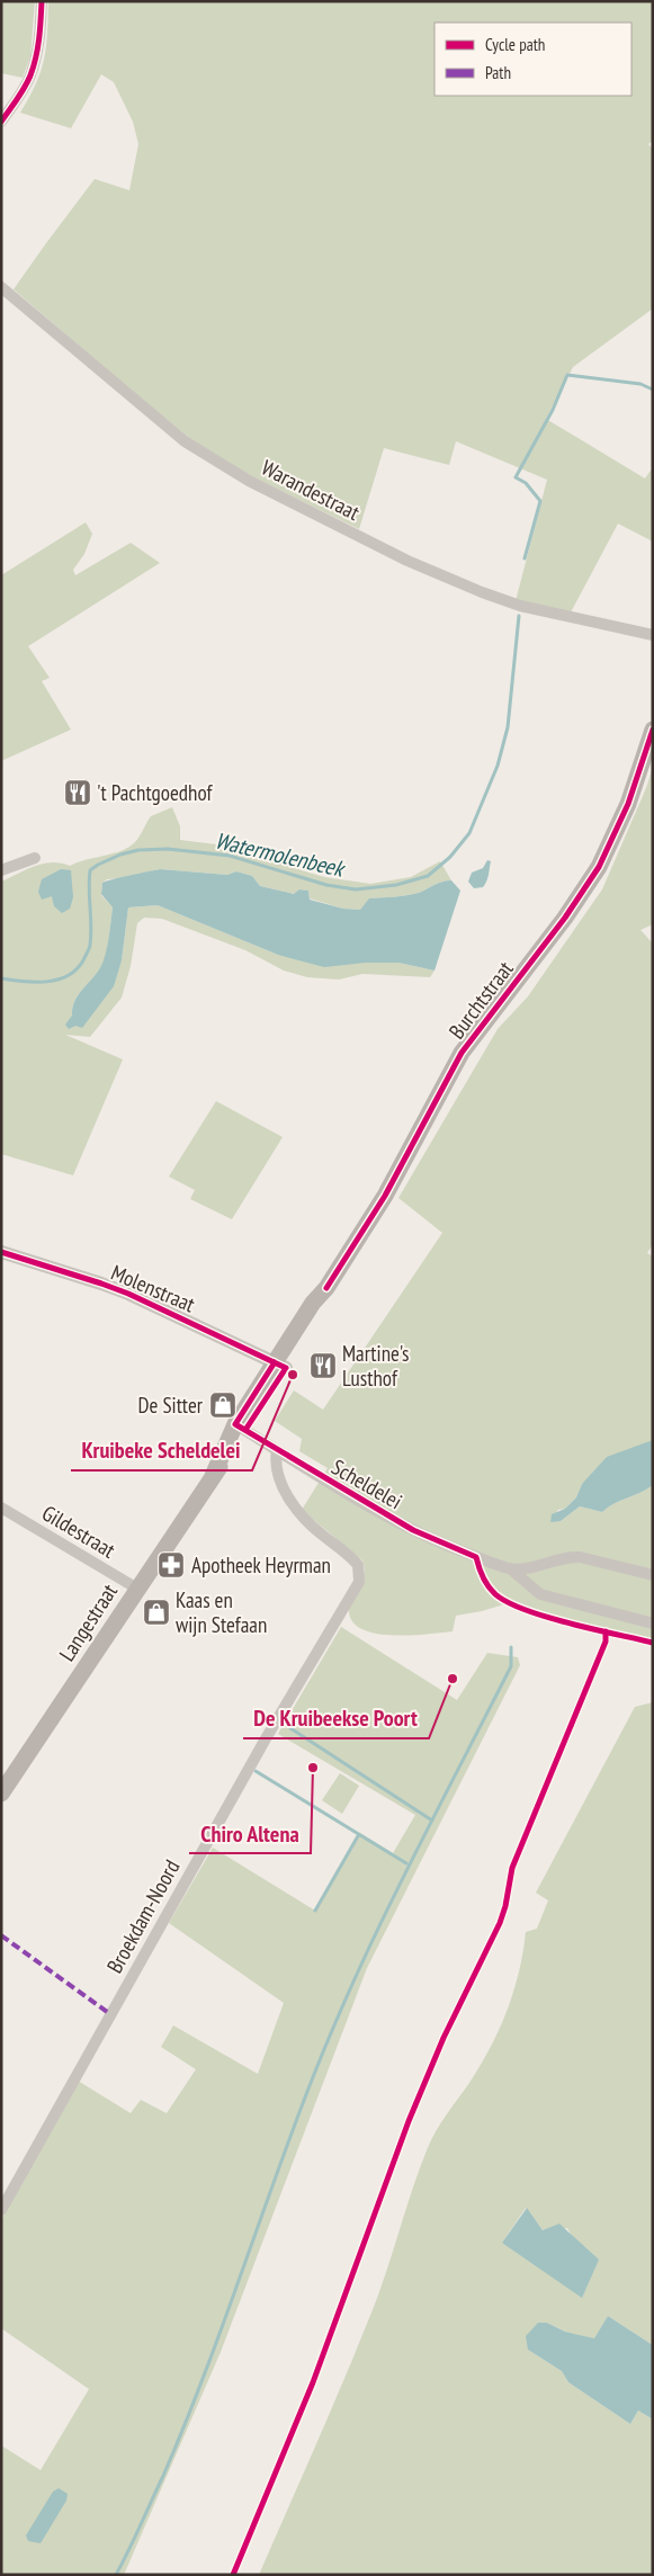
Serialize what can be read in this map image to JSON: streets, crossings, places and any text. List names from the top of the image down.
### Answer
{
  "streets": {
    "main road": ["Burchtstraat", "Langestraat"],
    "street": [
      "Warandestraat",
      "Molenstraat",
      "Scheldelei",
      "Gildestraat",
      "Broekdam-Noord"
    ]
  },
  "crossings": [
    ["Burchtstraat", "Molenstraat"],
    ["Burchtstraat", "Langestraat"],
    ["Molenstraat", "Langestraat"],
    ["Scheldelei", "Langestraat"],
    ["Scheldelei", "Broekdam-Noord"],
    ["Gildestraat", "Langestraat"]
  ],
  "water": ["Watermolenbeek"],
  "places": {
    "restaurant": ["'t Pachtgoedhof", "Martine's Lusthof"],
    "other": ["Kruibeke Scheldelei", "De Kruibeekse Poort", "Chiro Altena"],
    "shop": ["De Sitter", "Kaas en wijn Stefaan"],
    "pharmacy": ["Apotheek Heyrman"]
  },
  "legend": ["Cycle path", "Path"]
}
